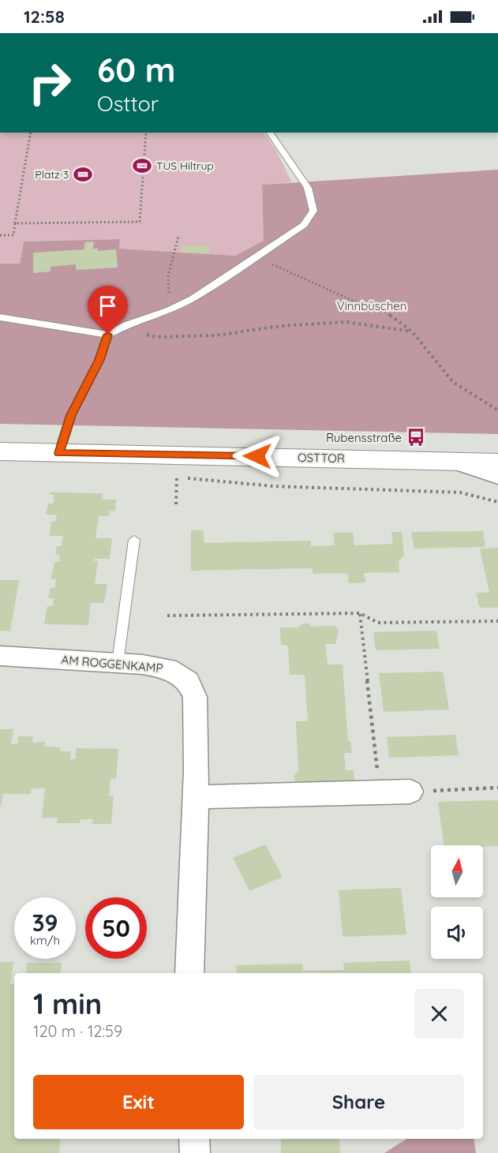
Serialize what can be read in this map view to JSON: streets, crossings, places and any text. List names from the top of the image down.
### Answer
{
  "streets": {
    "main road": ["OSTTOR"],
    "street": ["AM ROGGENKAMP"]
  },
  "parks": ["Vinnbüschen"],
  "places": {
    "sports": ["TUS Hiltrup", "Platz 3"],
    "bus stop": ["Rubensstraße"]
  },
  "north": "top",
  "page": {
    "status": "12:58",
    "turn": ["60 m", "Osttor"],
    "speed": "39 km/h",
    "limit": "50",
    "heading": ["1 min", "120 m · 12:59"],
    "buttons": ["Exit", "Share"]
  }
}
